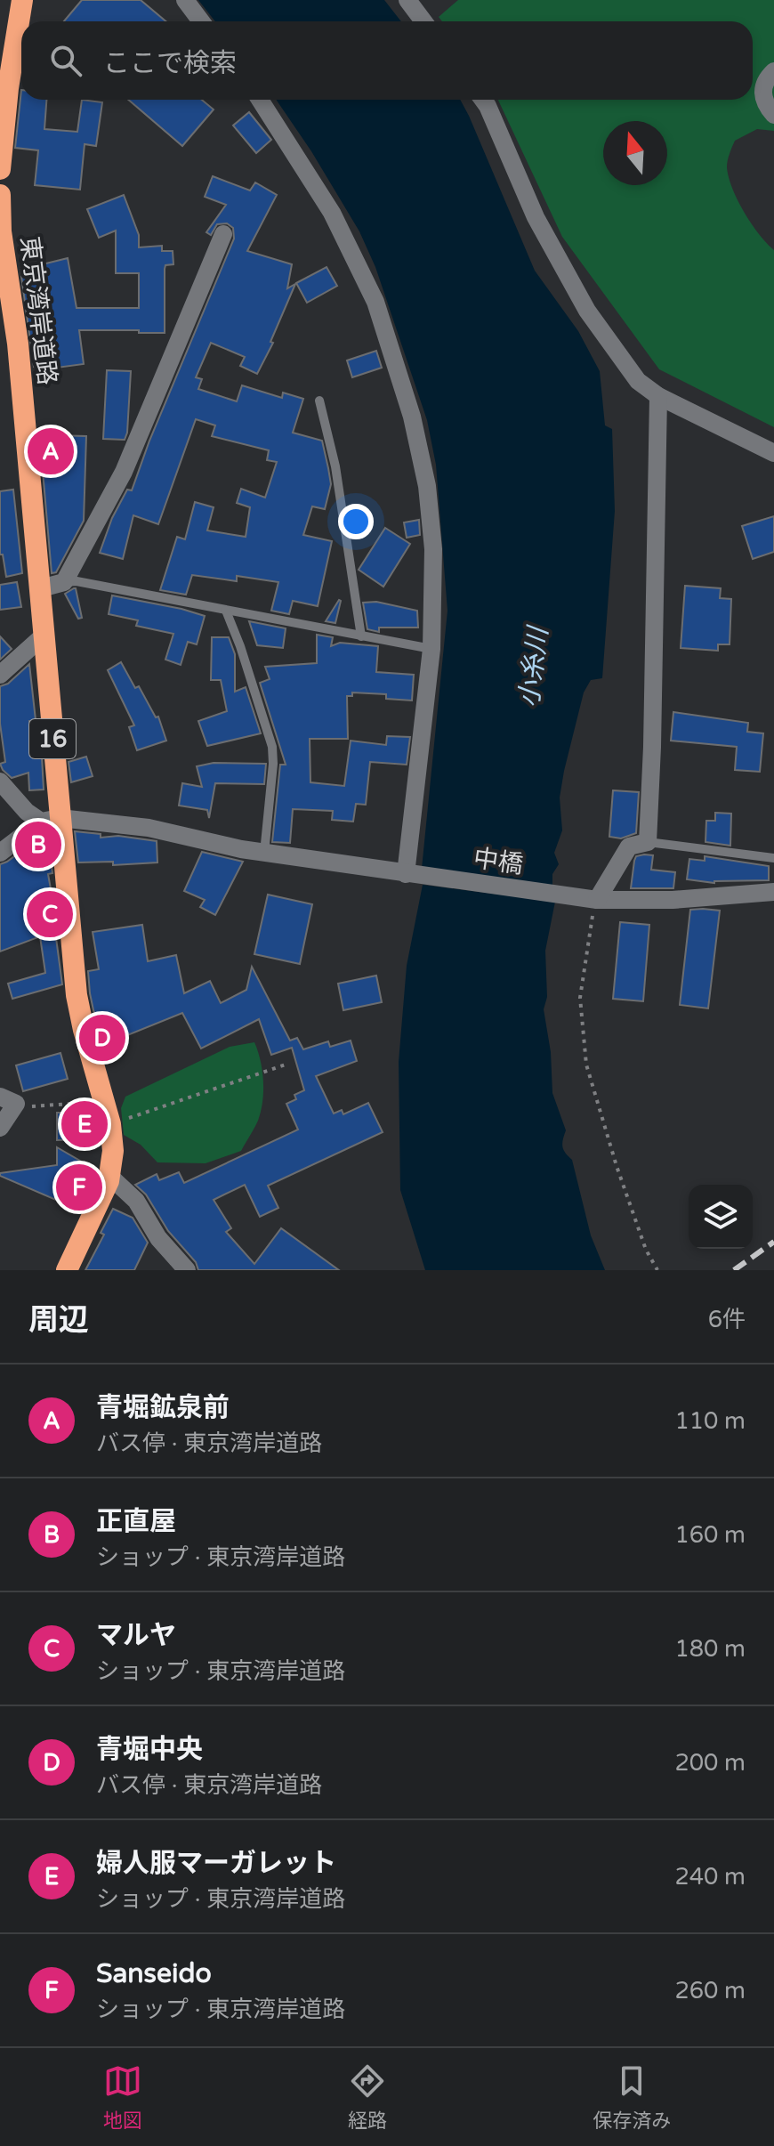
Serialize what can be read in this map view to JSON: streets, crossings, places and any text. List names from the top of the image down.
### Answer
{
  "streets": {
    "highway": ["東京湾岸道路", "16"],
    "street": ["中橋"]
  },
  "crossings": [
    ["東京湾岸道路", "中橋"]
  ],
  "water": ["小糸川"],
  "north": "top",
  "page": {
    "search": "ここで検索",
    "pins": [
      "A",
      "B",
      "C",
      "D",
      "E",
      "F"
    ],
    "heading": ["周辺", "6件"],
    "list": [
      {
        "mark": "A",
        "name": "青堀鉱泉前",
        "note": "バス停 · 東京湾岸道路",
        "value": "110 m"
      },
      {
        "mark": "B",
        "name": "正直屋",
        "note": "ショップ · 東京湾岸道路",
        "value": "160 m"
      },
      {
        "mark": "C",
        "name": "マルヤ",
        "note": "ショップ · 東京湾岸道路",
        "value": "180 m"
      },
      {
        "mark": "D",
        "name": "青堀中央",
        "note": "バス停 · 東京湾岸道路",
        "value": "200 m"
      },
      {
        "mark": "E",
        "name": "婦人服マーガレット",
        "note": "ショップ · 東京湾岸道路",
        "value": "240 m"
      },
      {
        "mark": "F",
        "name": "Sanseido",
        "note": "ショップ · 東京湾岸道路",
        "value": "260 m"
      }
    ],
    "nav": ["地図", "経路", "保存済み"]
  }
}
